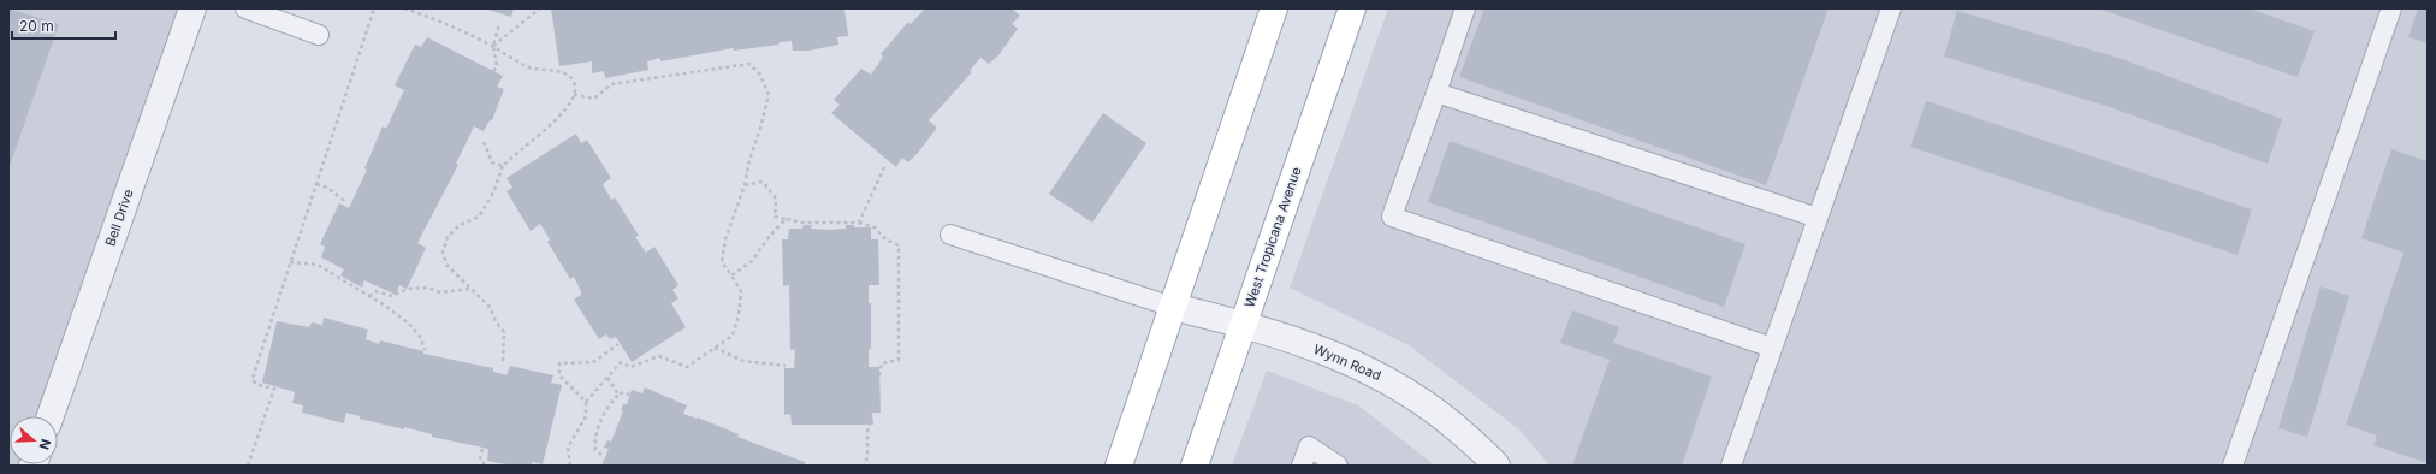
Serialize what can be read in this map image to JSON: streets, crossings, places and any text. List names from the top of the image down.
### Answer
{
  "streets": {
    "main road": ["West Tropicana Avenue"],
    "street": ["Bell Drive", "Wynn Road"]
  },
  "crossings": [
    ["West Tropicana Avenue", "Wynn Road"]
  ],
  "scale_bar": "20 m",
  "north": "right"
}
